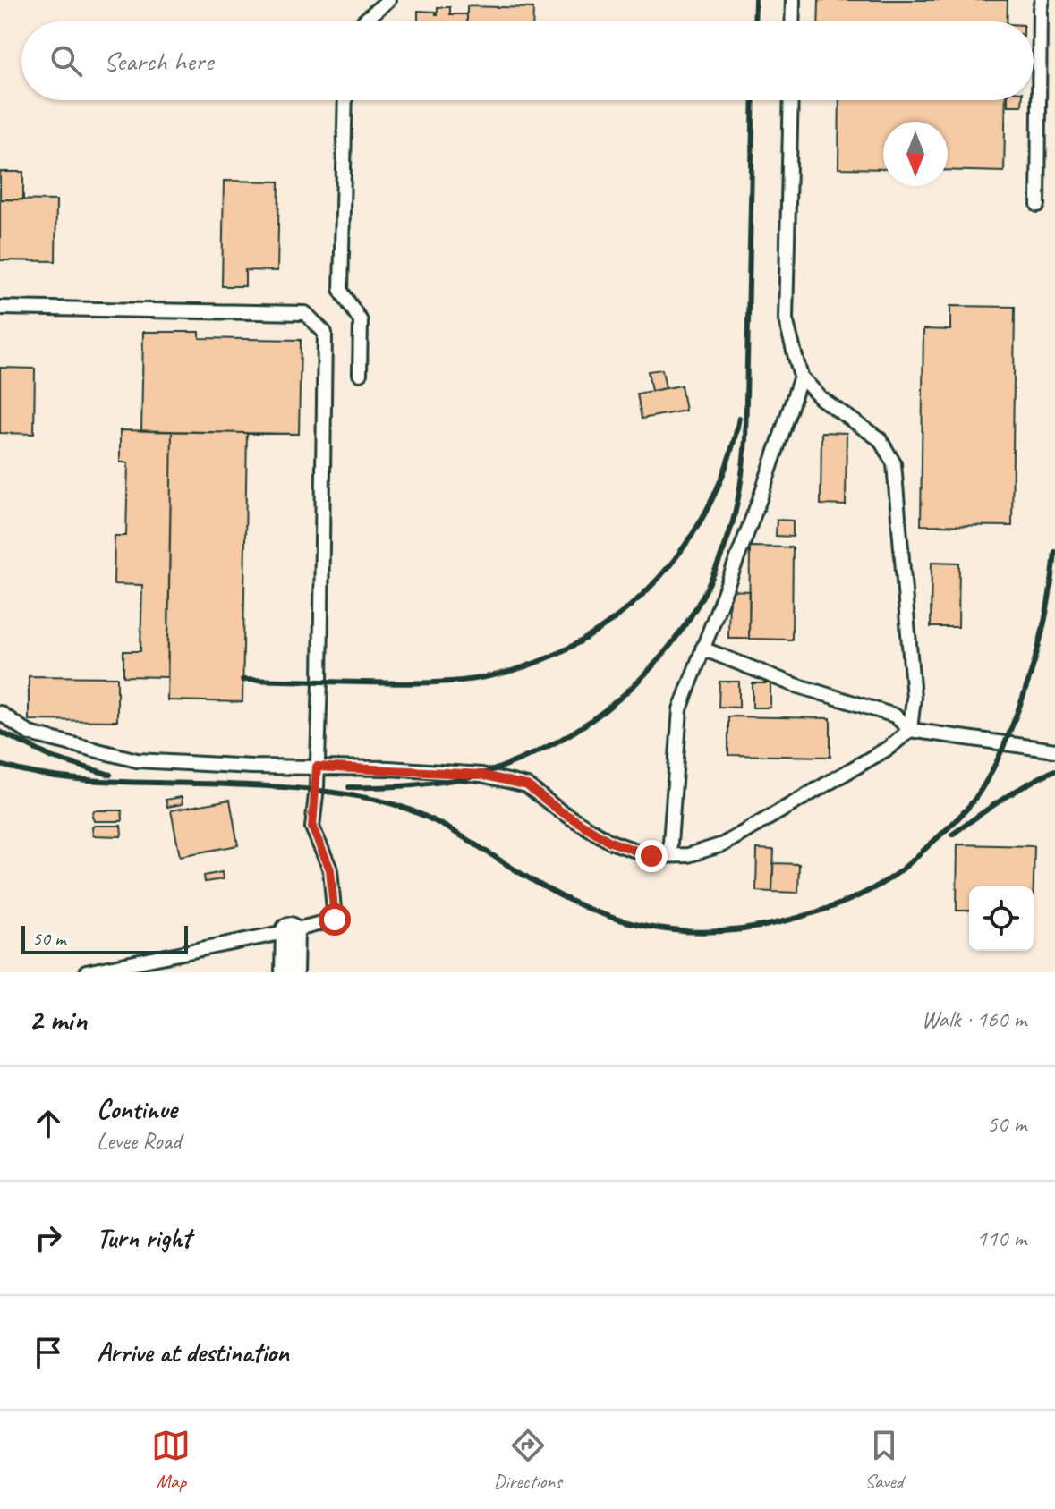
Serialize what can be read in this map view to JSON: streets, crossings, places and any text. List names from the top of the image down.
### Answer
{
  "scale_bar": "50 m",
  "north": "bottom",
  "page": {
    "search": "Search here",
    "scale": "50 m",
    "heading": ["2 min", "Walk · 160 m"],
    "list": [
      ["Continue", "Levee Road", "50 m"],
      ["Turn right", "110 m"],
      "Arrive at destination"
    ],
    "nav": ["Map", "Directions", "Saved"]
  }
}
